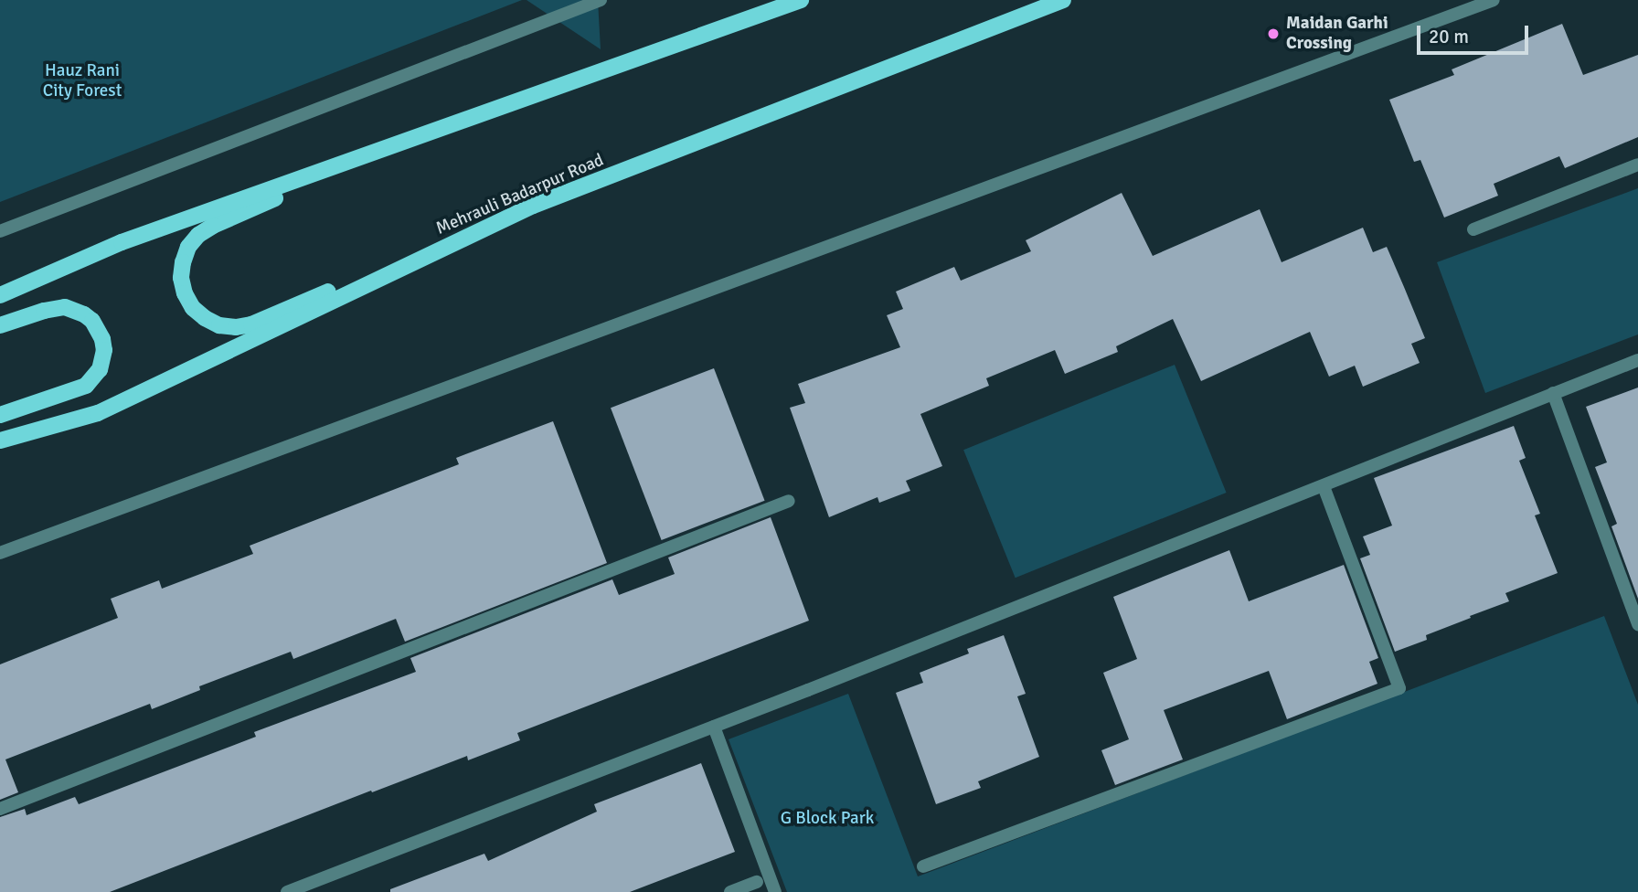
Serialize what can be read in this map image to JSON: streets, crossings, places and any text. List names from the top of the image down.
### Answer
{
  "streets": {
    "main road": ["Mehrauli Badarpur Road"]
  },
  "parks": ["Hauz Rani City Forest", "G Block Park"],
  "places": ["Maidan Garhi Crossing"],
  "scale_bar": "20 m"
}
